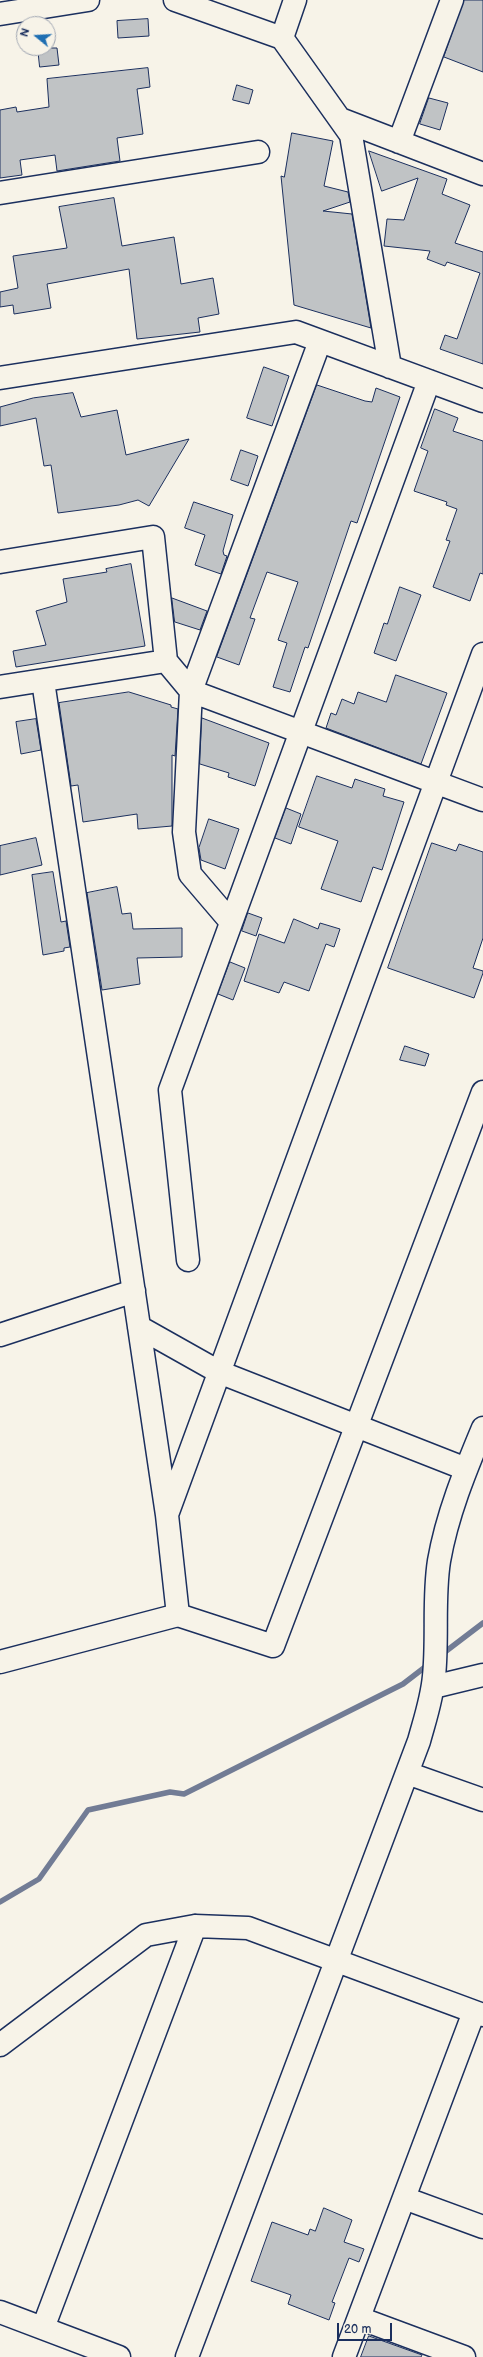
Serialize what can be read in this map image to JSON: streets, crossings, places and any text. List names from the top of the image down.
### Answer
{
  "scale_bar": "20 m",
  "north": "left"
}
